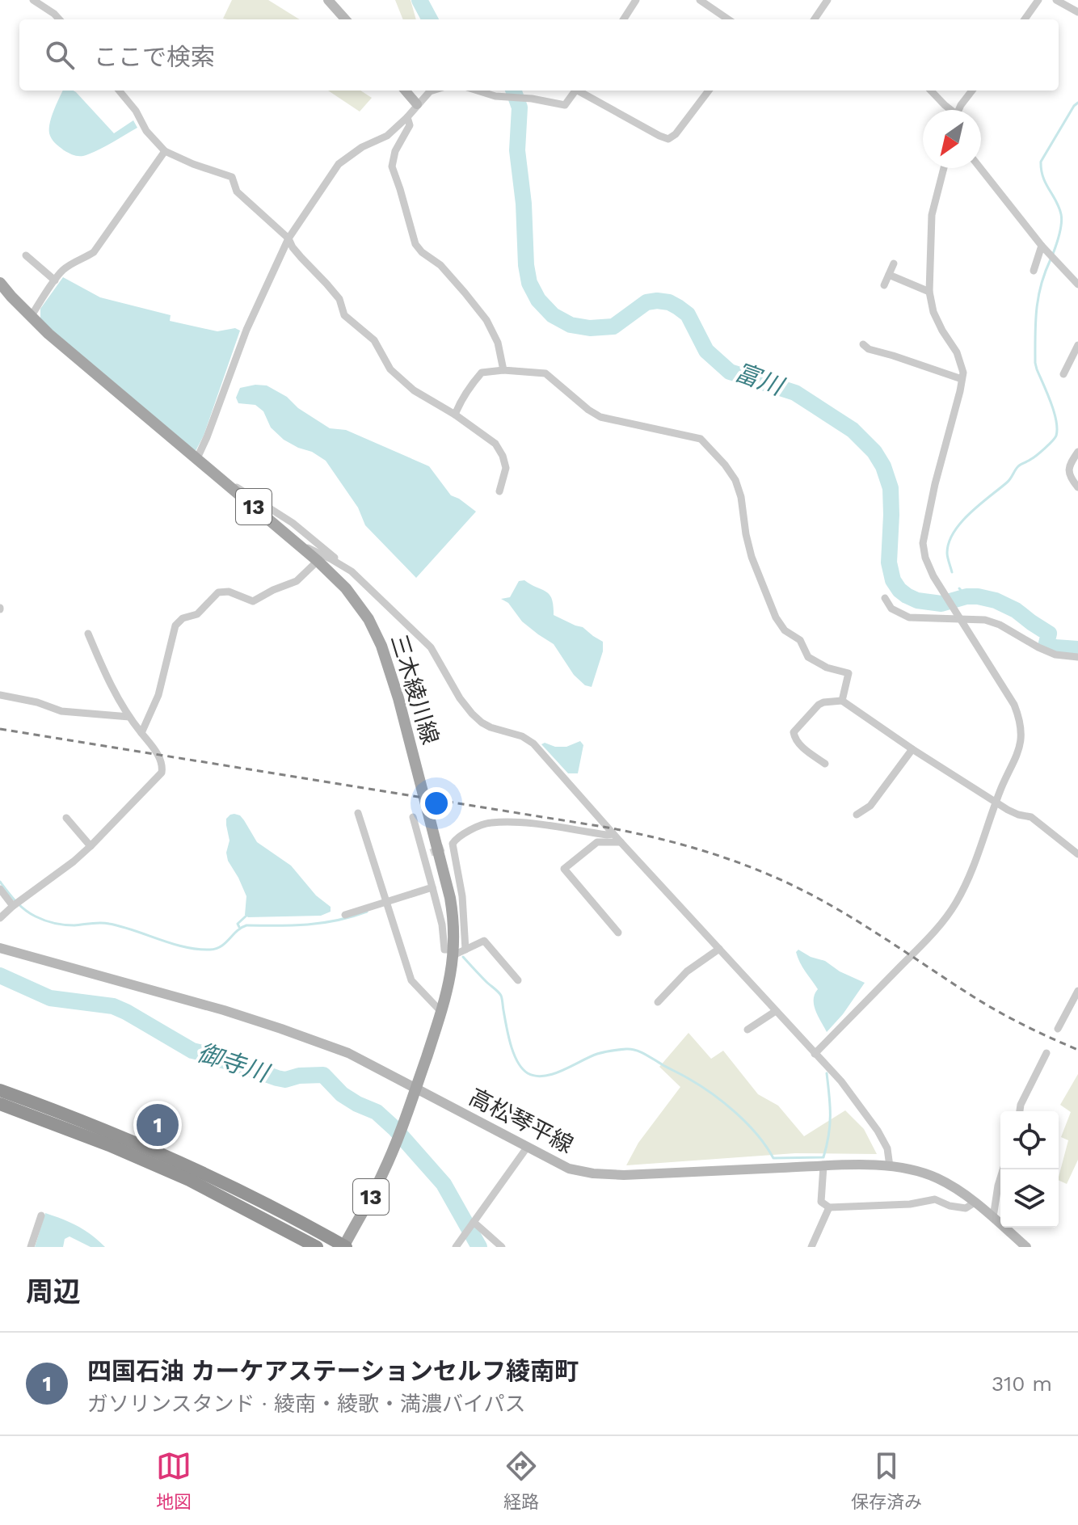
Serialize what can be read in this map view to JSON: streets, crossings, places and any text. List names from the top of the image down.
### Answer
{
  "streets": {
    "main road": ["13", "三木綾川線", "高松琴平線"]
  },
  "crossings": [
    ["三木綾川線", "高松琴平線"]
  ],
  "water": ["富川", "御寺川"],
  "north": "bottom left",
  "page": {
    "search": "ここで検索",
    "pins": "1",
    "heading": "周辺",
    "list": [
      {
        "mark": "1",
        "name": "四国石油 カーケアステーションセルフ綾南町",
        "note": "ガソリンスタンド · 綾南・綾歌・満濃バイパス",
        "value": "310 m"
      }
    ],
    "nav": ["地図", "経路", "保存済み"]
  }
}
